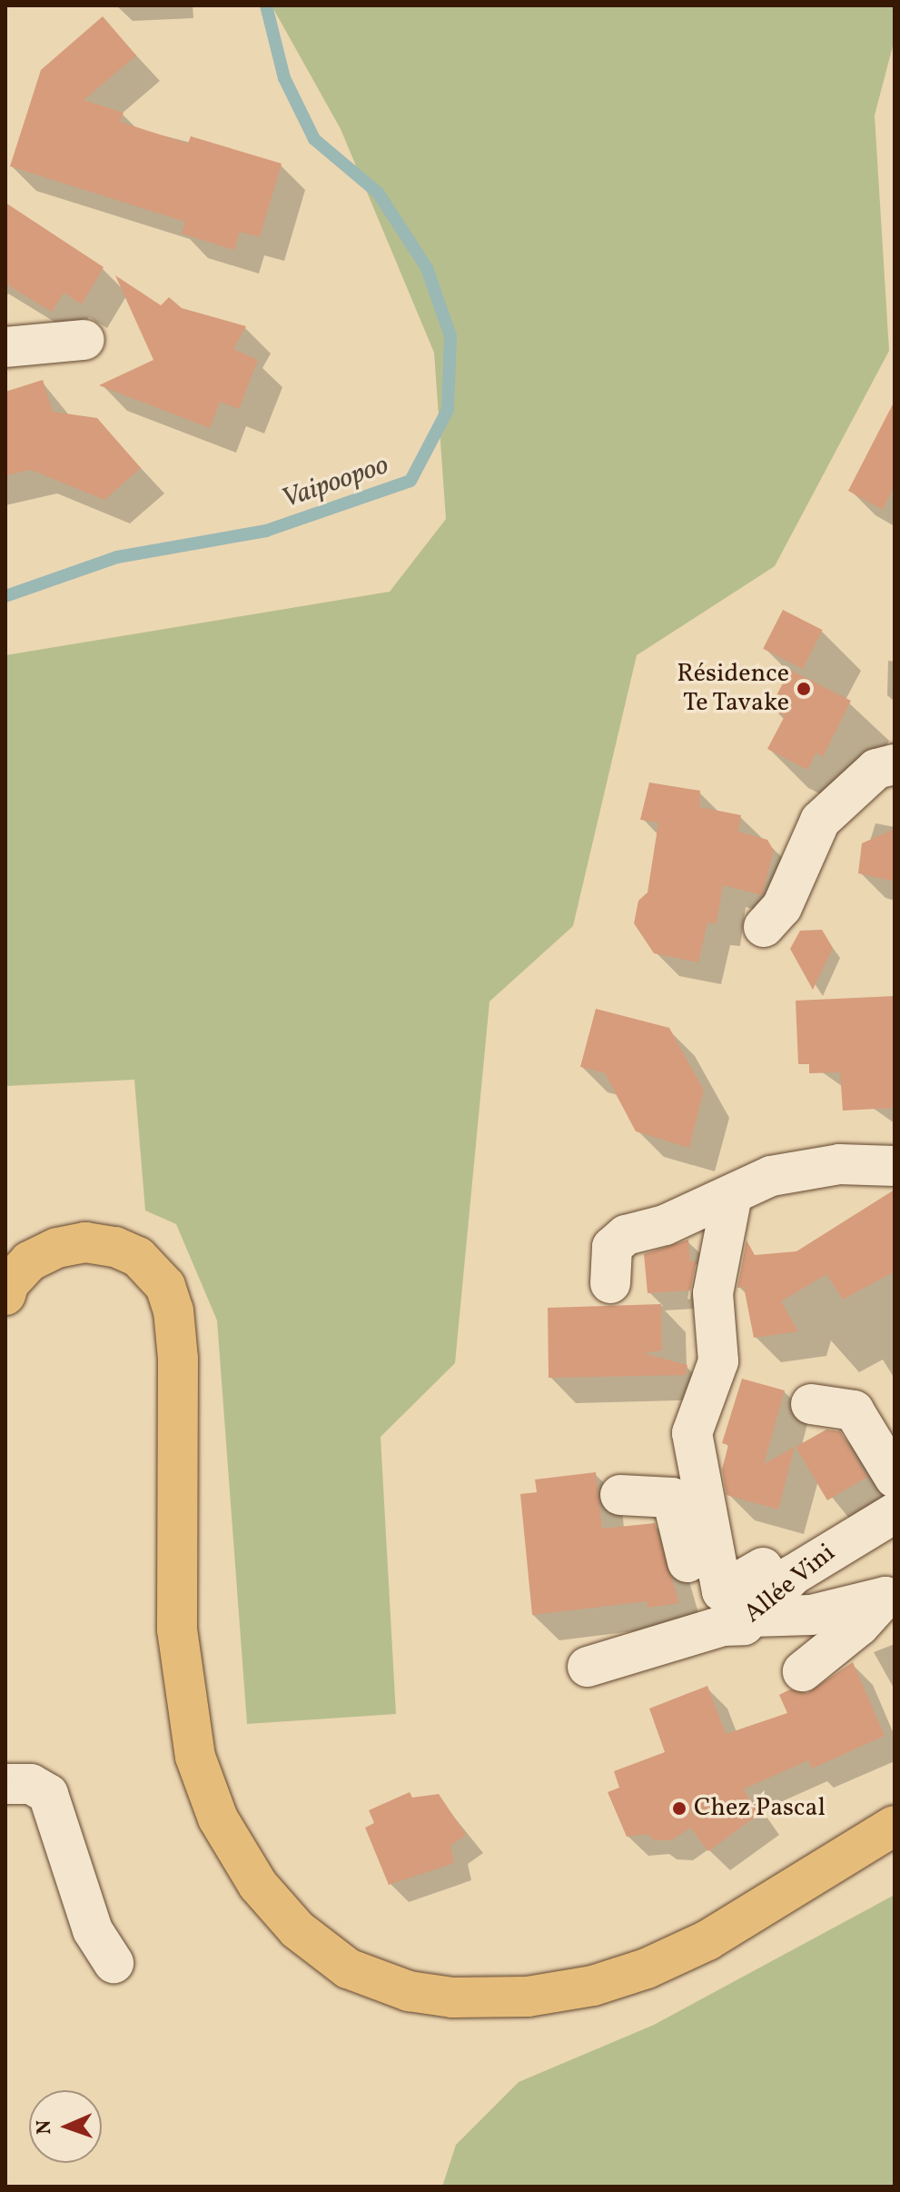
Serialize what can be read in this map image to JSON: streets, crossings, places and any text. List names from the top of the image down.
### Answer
{
  "streets": {
    "street": ["Allée Vini"]
  },
  "water": ["Vaipoopoo"],
  "places": ["Résidence Te Tavake", "Chez Pascal"],
  "north": "left"
}
